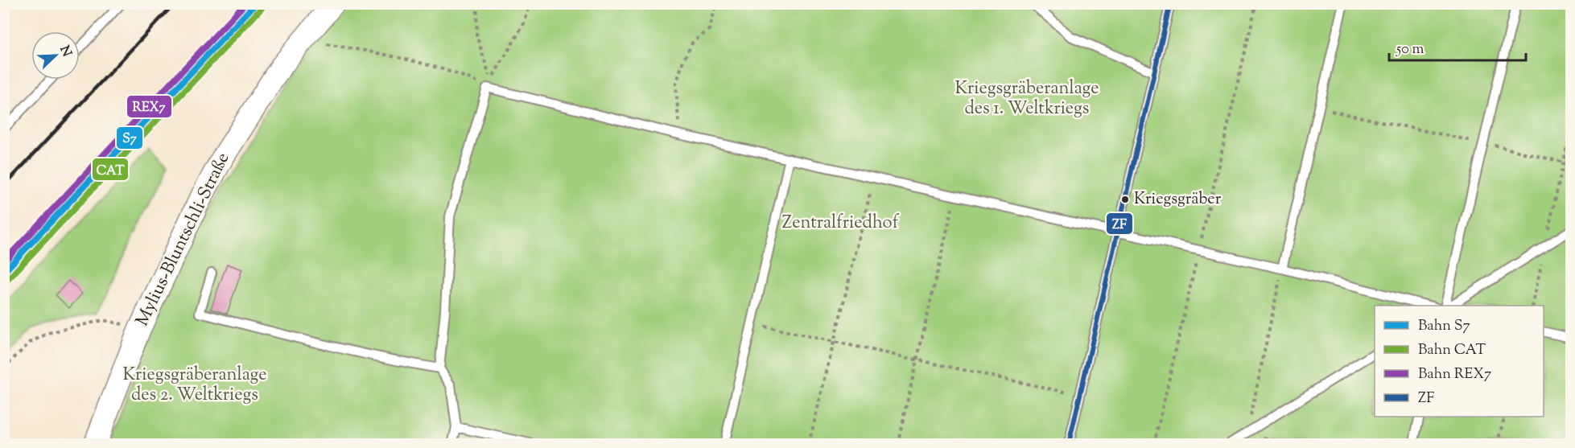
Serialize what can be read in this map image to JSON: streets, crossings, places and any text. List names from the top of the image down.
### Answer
{
  "streets": {
    "street": ["Mylius-Bluntschli-Straße"]
  },
  "parks": ["Kriegsgräberanlage des 1. Weltkriegs", "Zentralfriedhof", "Kriegsgräberanlage des 2. Weltkriegs"],
  "places": ["Kriegsgräber"],
  "lines": [
    "rail line S7",
    "rail line REX7",
    "transit line ZF",
    "rail line CAT"
  ],
  "legend": [
    "Bahn S7",
    "Bahn CAT",
    "Bahn REX7",
    "ZF"
  ],
  "scale_bar": "50 m",
  "north": "top right"
}
